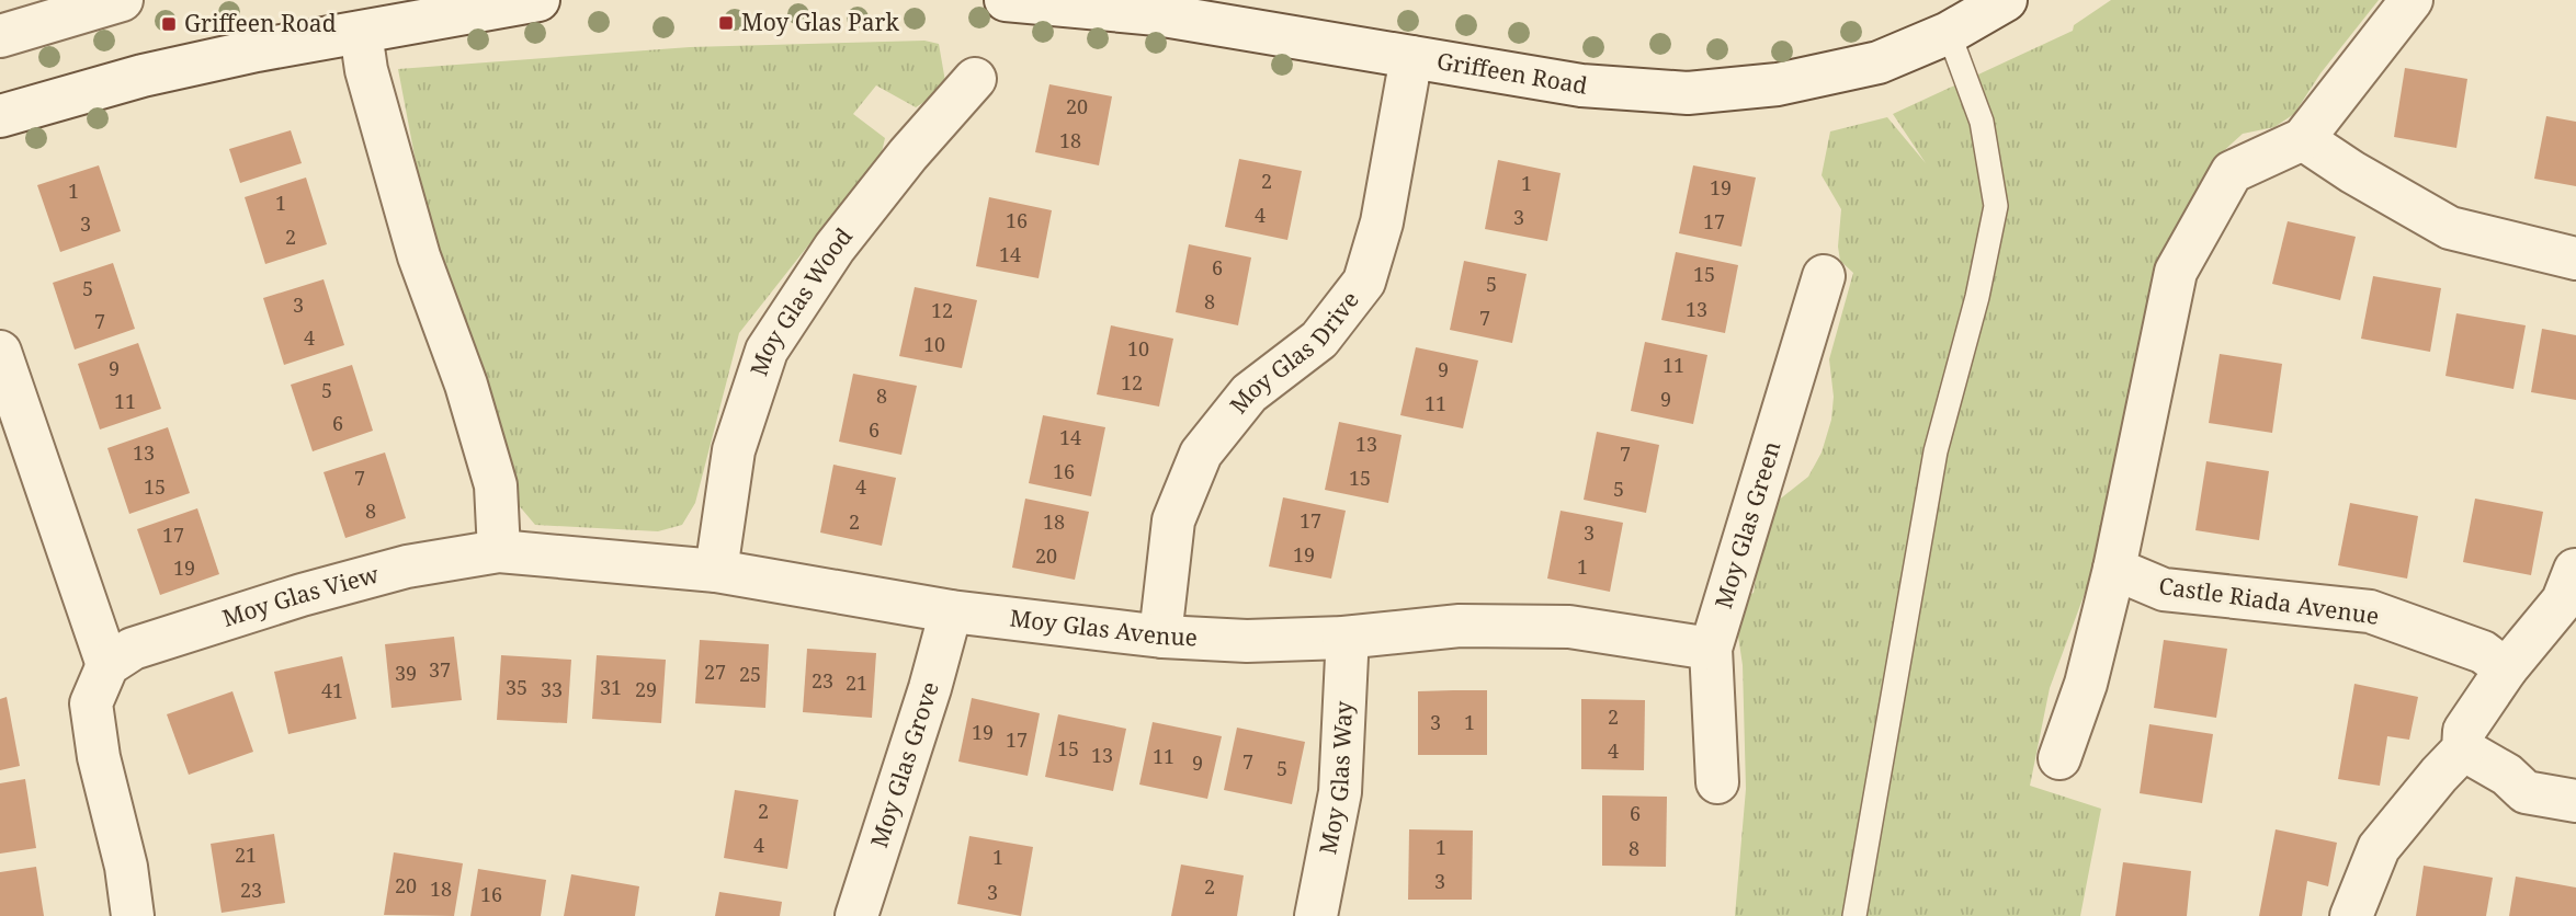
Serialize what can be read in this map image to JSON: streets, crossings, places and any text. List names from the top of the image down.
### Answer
{
  "streets": {
    "street": [
      "Griffeen Road",
      "Moy Glas Wood",
      "Moy Glas Drive",
      "Moy Glas Green",
      "Moy Glas View",
      "Castle Riada Avenue",
      "Moy Glas Avenue",
      "Moy Glas Grove",
      "Moy Glas Way"
    ]
  },
  "crossings": [
    ["Griffeen Road", "Moy Glas Drive"],
    ["Moy Glas Wood", "Moy Glas Avenue"],
    ["Moy Glas Drive", "Moy Glas Avenue"],
    ["Moy Glas Green", "Moy Glas Avenue"],
    ["Moy Glas View", "Moy Glas Avenue"],
    ["Moy Glas Avenue", "Moy Glas Grove"],
    ["Moy Glas Avenue", "Moy Glas Way"]
  ],
  "places": {
    "transit": ["Moy Glas Park", "Griffeen Road"]
  },
  "house_numbers": [
    "20",
    "18",
    "2",
    "1",
    "19",
    "1",
    "1",
    "4",
    "3",
    "16",
    "17",
    "3",
    "2",
    "14",
    "6",
    "15",
    "5",
    "5",
    "8",
    "3",
    "13",
    "12",
    "7",
    "7",
    "4",
    "10",
    "10",
    "11",
    "9",
    "9",
    "12",
    "5",
    "8",
    "9",
    "11",
    "11",
    "6",
    "6",
    "14",
    "13",
    "13",
    "7",
    "16",
    "7",
    "15",
    "15",
    "4",
    "5",
    "8",
    "17",
    "2",
    "18",
    "3",
    "17",
    "19",
    "20",
    "1",
    "19",
    "37",
    "27",
    "39",
    "25",
    "23",
    "21",
    "35",
    "31",
    "33",
    "29",
    "41",
    "2",
    "3",
    "1",
    "19",
    "17",
    "15",
    "4",
    "13",
    "11",
    "7",
    "9",
    "5",
    "2",
    "6",
    "4",
    "1",
    "8",
    "21",
    "1",
    "3",
    "20",
    "2",
    "18",
    "23",
    "3",
    "16"
  ]
}
